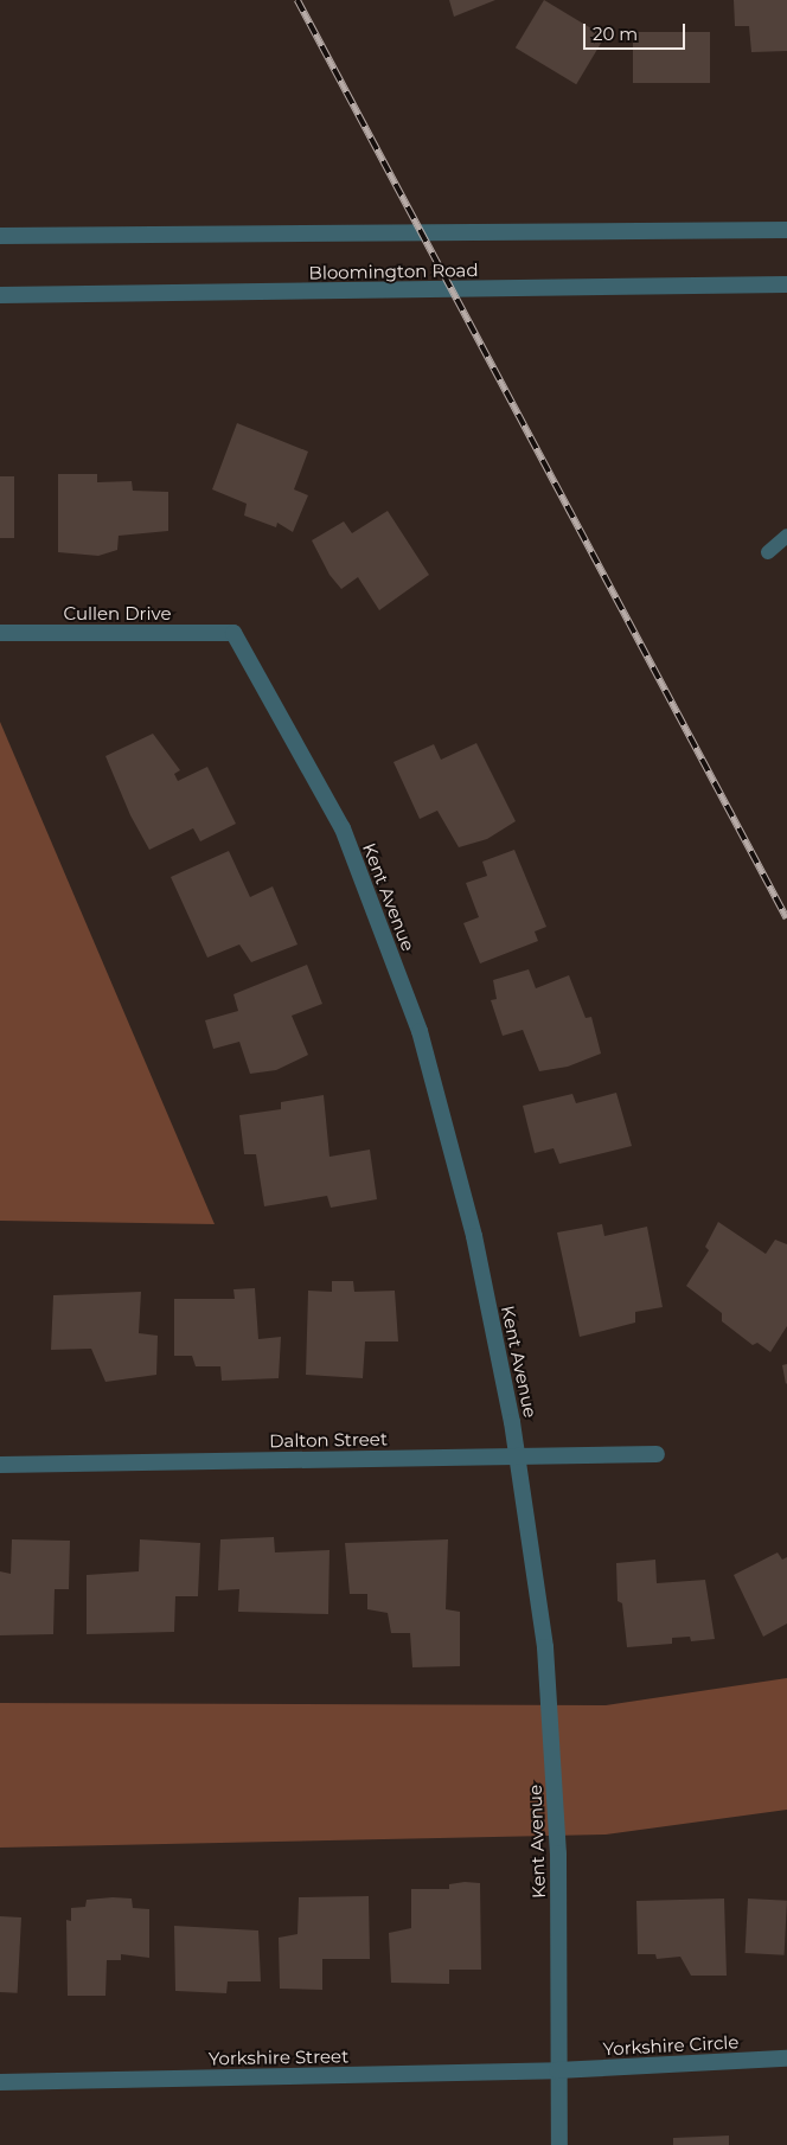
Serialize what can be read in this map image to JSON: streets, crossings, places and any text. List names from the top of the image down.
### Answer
{
  "streets": {
    "street": [
      "Bloomington Road",
      "Cullen Drive",
      "Kent Avenue",
      "Dalton Street",
      "Yorkshire Circle",
      "Yorkshire Street"
    ]
  },
  "crossings": [
    ["Cullen Drive", "Kent Avenue"],
    ["Kent Avenue", "Dalton Street"],
    ["Kent Avenue", "Yorkshire Circle"],
    ["Kent Avenue", "Yorkshire Street"],
    ["Yorkshire Circle", "Yorkshire Street"]
  ],
  "scale_bar": "20 m"
}
